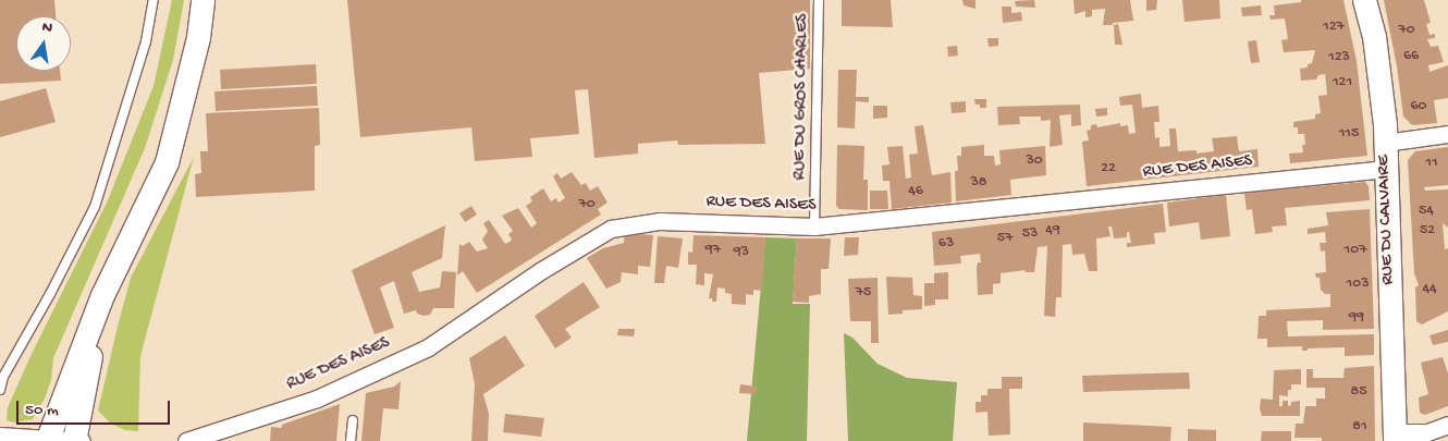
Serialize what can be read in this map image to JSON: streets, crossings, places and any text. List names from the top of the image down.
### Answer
{
  "streets": {
    "main road": ["RUE DU CALVAIRE"],
    "street": ["RUE DES AISES"],
    "lane": ["RUE DU GROS CHARLES"]
  },
  "crossings": [
    ["RUE DU GROS CHARLES", "RUE DES AISES"],
    ["RUE DES AISES", "RUE DU CALVAIRE"]
  ],
  "house_numbers": [
    "127",
    "70",
    "66",
    "123",
    "121",
    "60",
    "115",
    "30",
    "11",
    "22",
    "38",
    "46",
    "70",
    "54",
    "49",
    "52",
    "53",
    "57",
    "63",
    "97",
    "107",
    "93",
    "103",
    "44",
    "75",
    "99",
    "85",
    "81"
  ],
  "scale_bar": "50 m",
  "north": "top"
}
